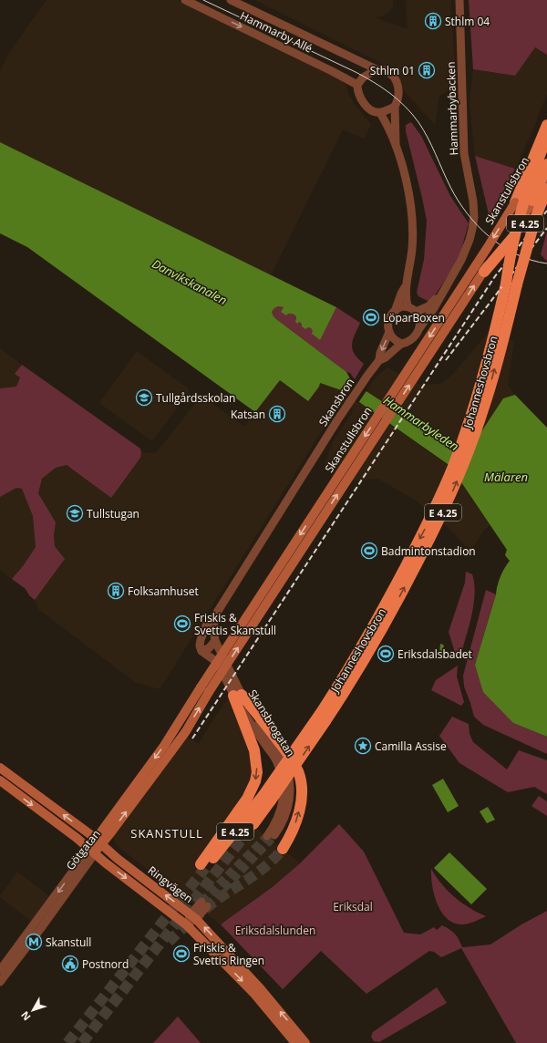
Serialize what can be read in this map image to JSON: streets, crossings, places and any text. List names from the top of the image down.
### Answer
{
  "streets": {
    "highway": ["E 4.25", "Johanneshovsbron"],
    "main road": ["Skanstullsbron", "Götgatan", "Ringvägen"],
    "street": [
      "Hammarby Allé",
      "Hammarbybacken",
      "Skansbron",
      "Skansbrogatan"
    ]
  },
  "crossings": [
    ["Hammarby Allé", "Hammarbybacken"],
    ["Hammarby Allé", "Skansbron"],
    ["Hammarbybacken", "Skansbron"],
    ["Skanstullsbron", "Götgatan"],
    ["E 4.25", "Johanneshovsbron"],
    ["E 4.25", "Skansbrogatan"],
    ["Skansbron", "Skansbrogatan"],
    ["Götgatan", "Ringvägen"]
  ],
  "districts": ["SKANSTULL"],
  "water": ["Danvikskanalen", "Hammarbyleden", "Mälaren"],
  "parks": ["Eriksdal", "Eriksdalslunden"],
  "places": {
    "building": [
      "Sthlm 04",
      "Sthlm 01",
      "Katsan",
      "Folksamhuset"
    ],
    "sports": [
      "LöparBoxen",
      "Badmintonstadion",
      "Friskis & Svettis Skanstull",
      "Eriksdalsbadet",
      "Friskis & Svettis Ringen"
    ],
    "school or university": ["Tullgårdsskolan", "Tullstugan"],
    "place": ["Camilla Assise"],
    "metro station": ["Skanstull"],
    "public building": ["Postnord"]
  },
  "north": "bottom left"
}
